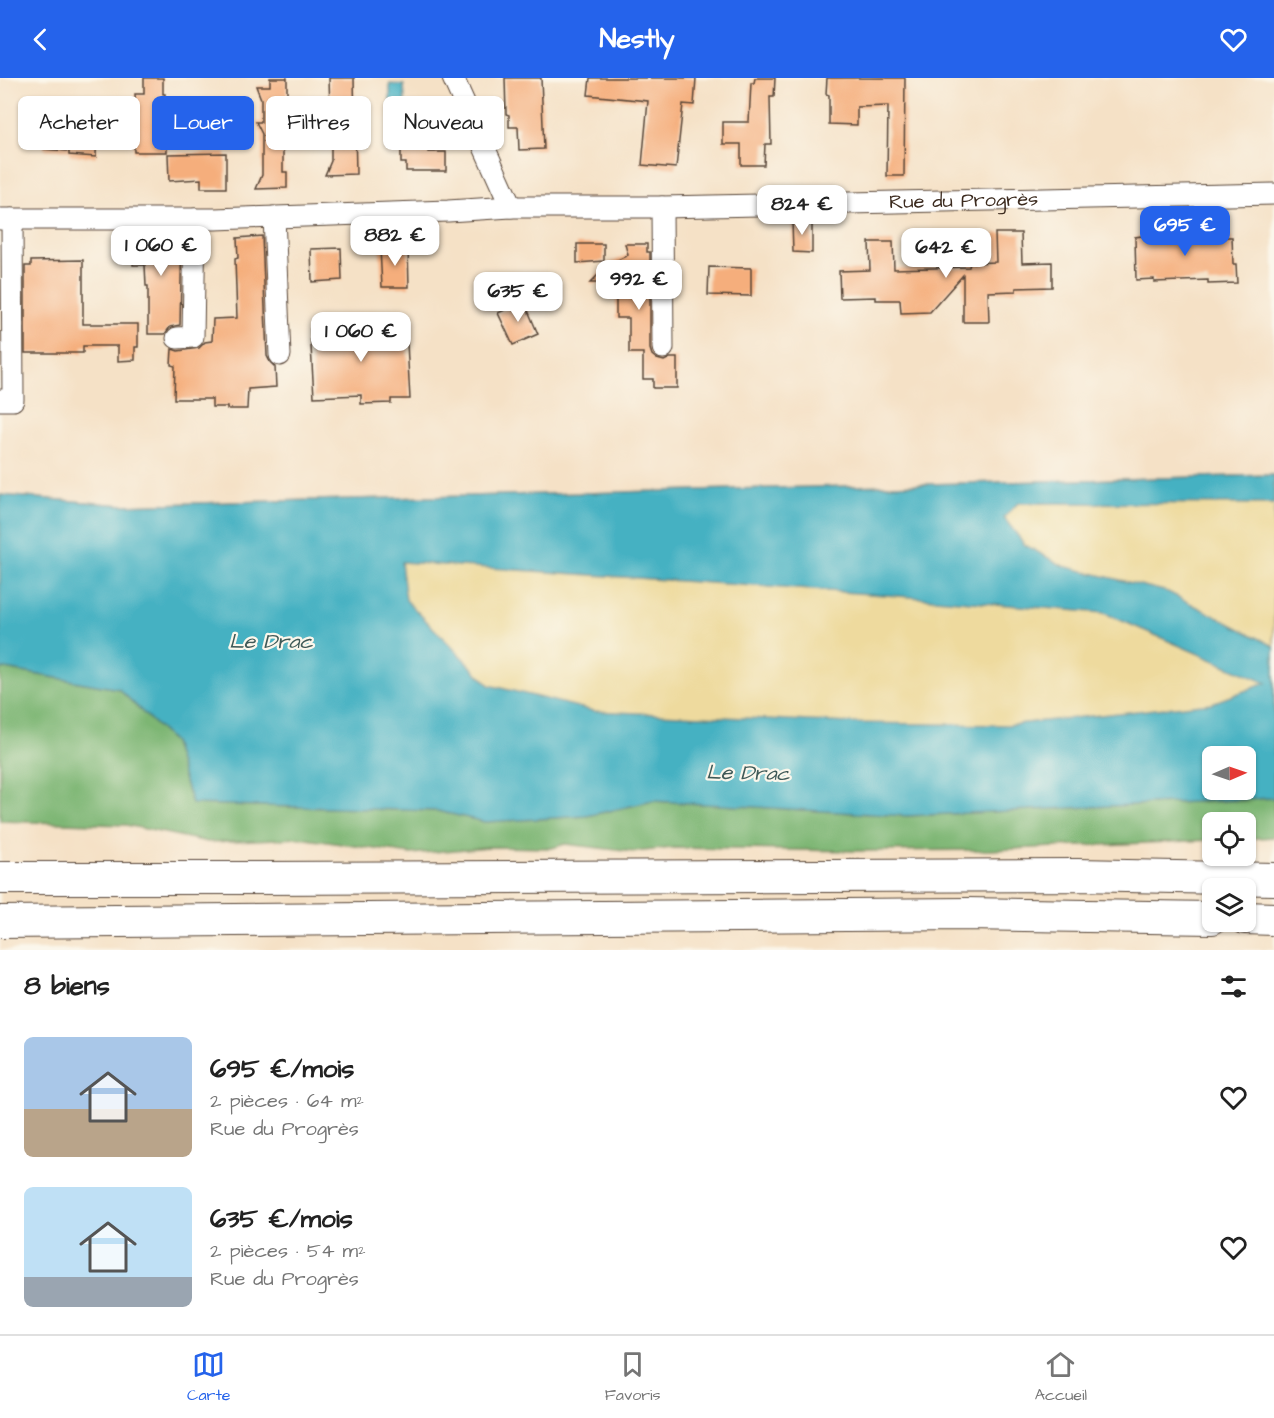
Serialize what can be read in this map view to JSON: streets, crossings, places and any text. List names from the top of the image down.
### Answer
{
  "streets": {
    "street": ["Rue du Progrès"]
  },
  "water": ["Le Drac"],
  "north": "right",
  "page": {
    "header": "Nestly",
    "chip": [
      "Acheter",
      "Louer",
      "Filtres",
      "Nouveau"
    ],
    "price": [
      "824 €",
      "695 €",
      "882 €",
      "1 060 €",
      "642 €",
      "992 €",
      "635 €",
      "1 060 €"
    ],
    "heading": "8 biens",
    "list": [
      {
        "name": "695 €/mois",
        "note": "2 pièces · 64 m² · Rue du Progrès"
      },
      {
        "name": "635 €/mois",
        "note": "2 pièces · 54 m² · Rue du Progrès"
      }
    ],
    "tabs": ["Carte", "Favoris", "Accueil"]
  }
}
